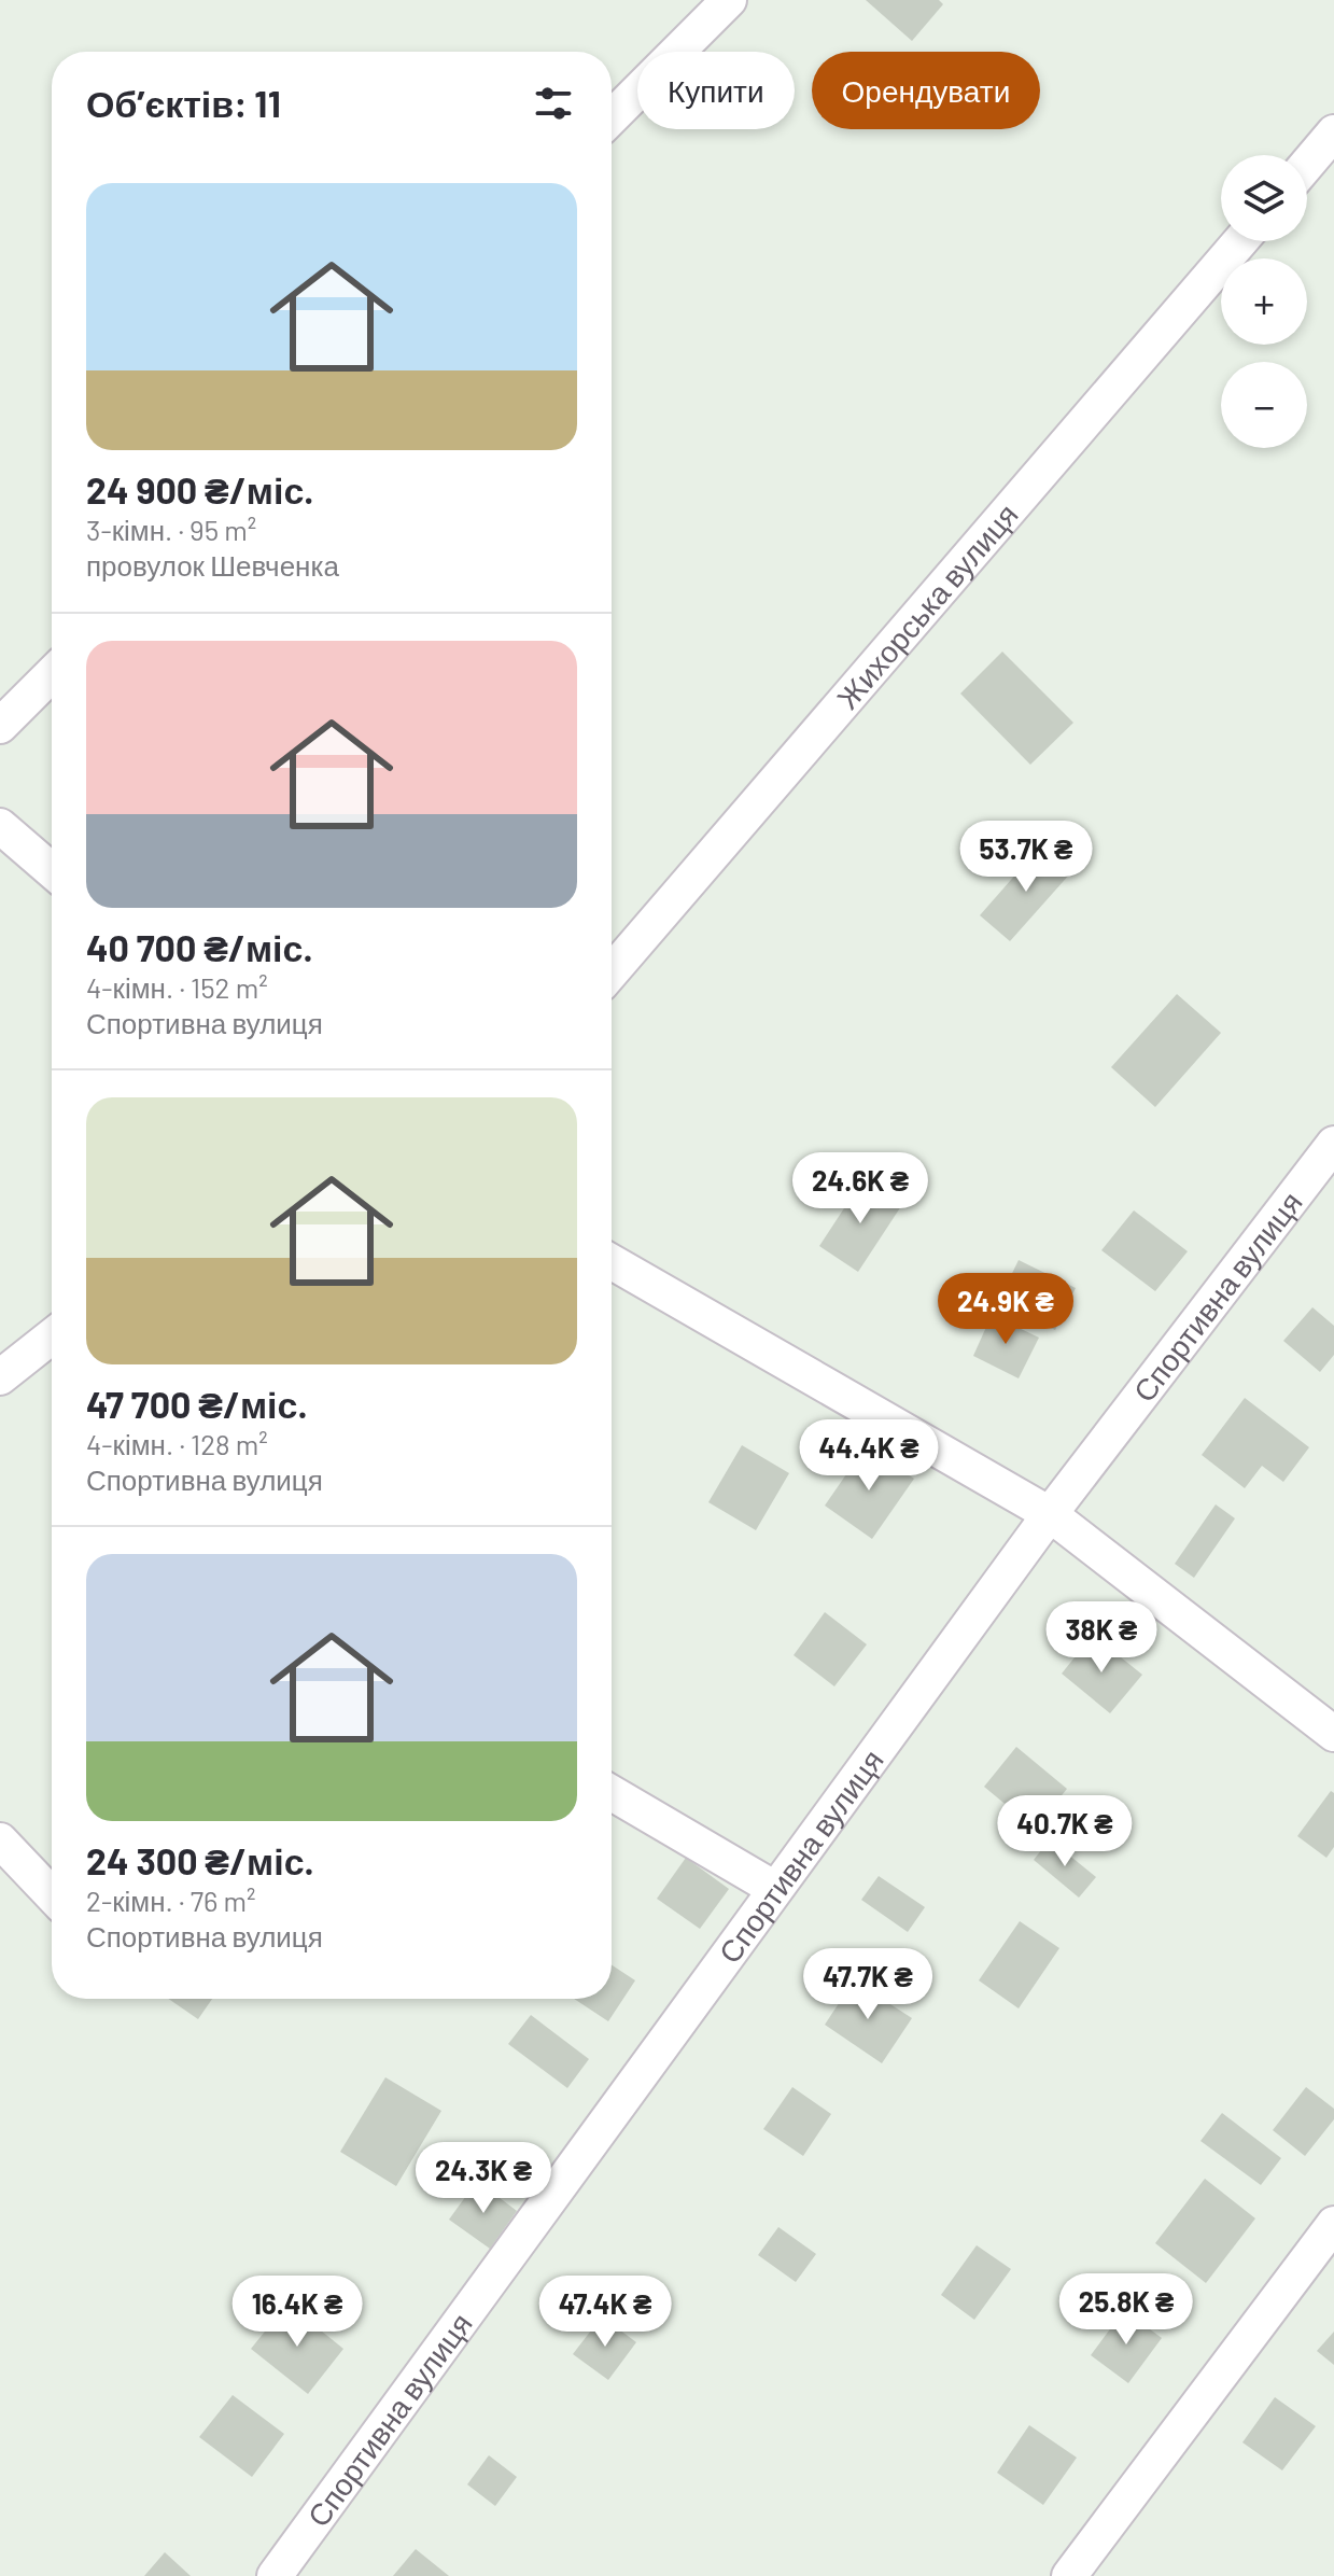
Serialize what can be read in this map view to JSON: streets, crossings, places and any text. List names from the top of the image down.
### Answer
{
  "streets": {
    "street": ["Жихорська вулиця", "Спортивна вулиця"]
  },
  "page": {
    "chip": ["Купити", "Орендувати"],
    "heading": "Об’єктів: 11",
    "map_buttons": ["+", "−"],
    "list": [
      {
        "name": "24 900 ₴/міс.",
        "note": "3-кімн. · 95 m² · провулок Шевченка"
      },
      {
        "name": "40 700 ₴/міс.",
        "note": "4-кімн. · 152 m² · Спортивна вулиця"
      },
      {
        "name": "47 700 ₴/міс.",
        "note": "4-кімн. · 128 m² · Спортивна вулиця"
      },
      {
        "name": "24 300 ₴/міс.",
        "note": "2-кімн. · 76 m² · Спортивна вулиця"
      }
    ],
    "price": [
      "53.7K ₴",
      "24.6K ₴",
      "24.9K ₴",
      "44.4K ₴",
      "38K ₴",
      "40.7K ₴",
      "47.7K ₴",
      "24.3K ₴",
      "25.8K ₴",
      "16.4K ₴",
      "47.4K ₴"
    ]
  }
}
